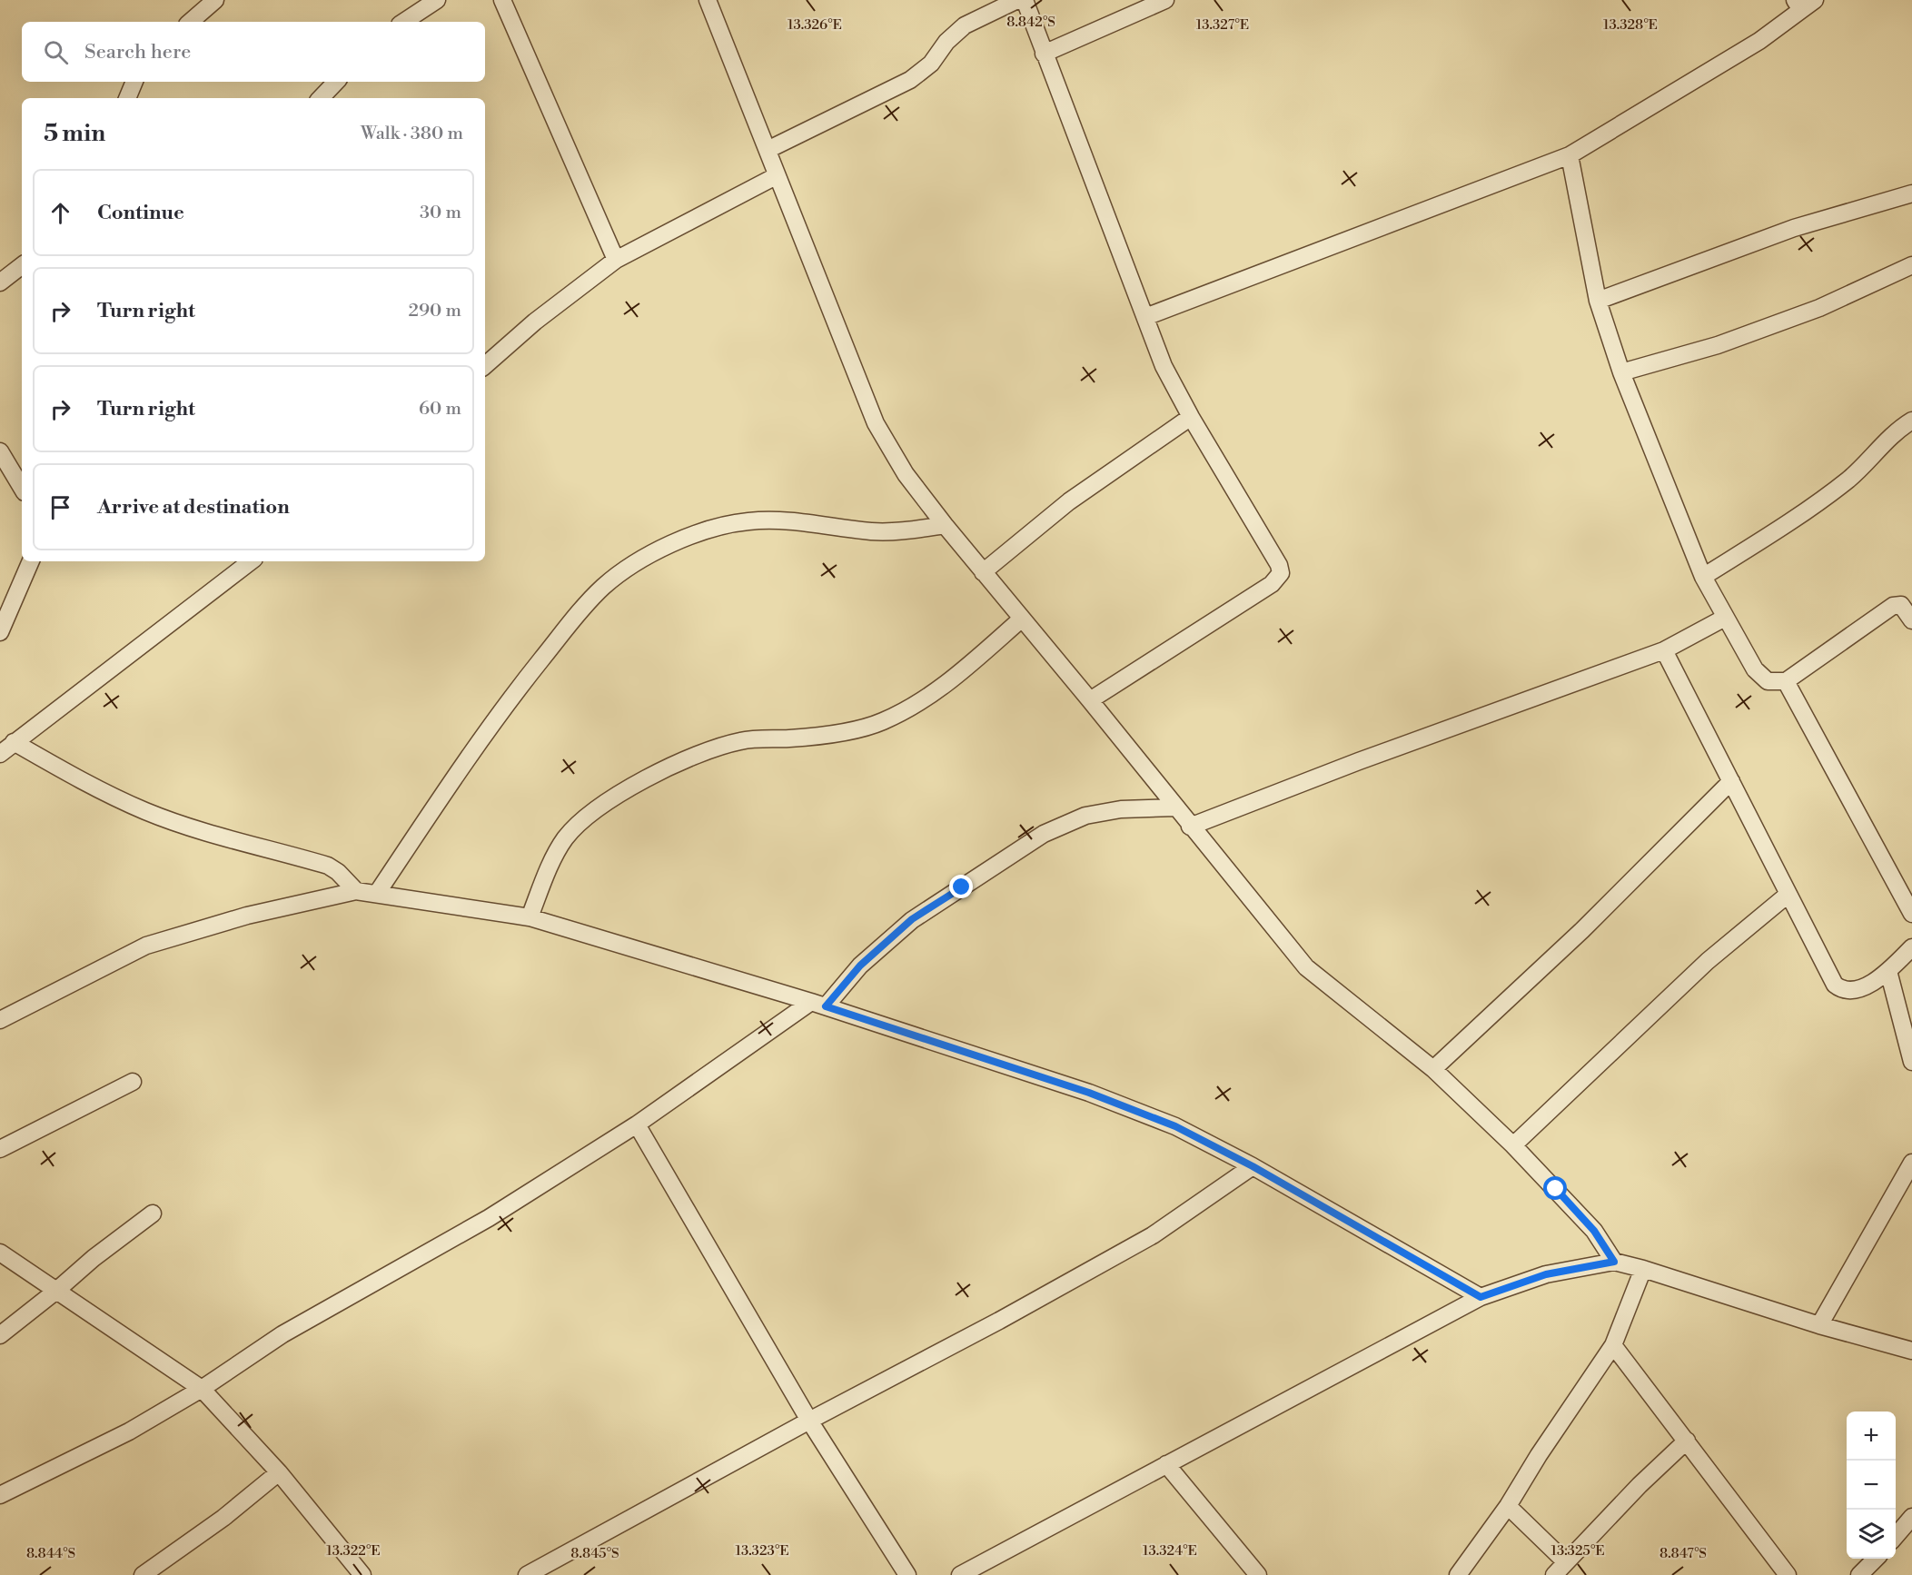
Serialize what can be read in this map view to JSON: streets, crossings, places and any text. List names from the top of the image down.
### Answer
{
  "page": {
    "search": "Search here",
    "heading": ["5 min", "Walk · 380 m"],
    "list": [
      ["Continue", "30 m"],
      ["Turn right", "290 m"],
      ["Turn right", "60 m"],
      "Arrive at destination"
    ],
    "map_buttons": ["+", "−"]
  },
  "coordinates": [
    "8.842°S",
    "13.326°E",
    "13.327°E",
    "13.328°E",
    "13.322°E",
    "13.323°E",
    "13.324°E",
    "13.325°E",
    "8.844°S",
    "8.845°S",
    "8.847°S"
  ]
}
